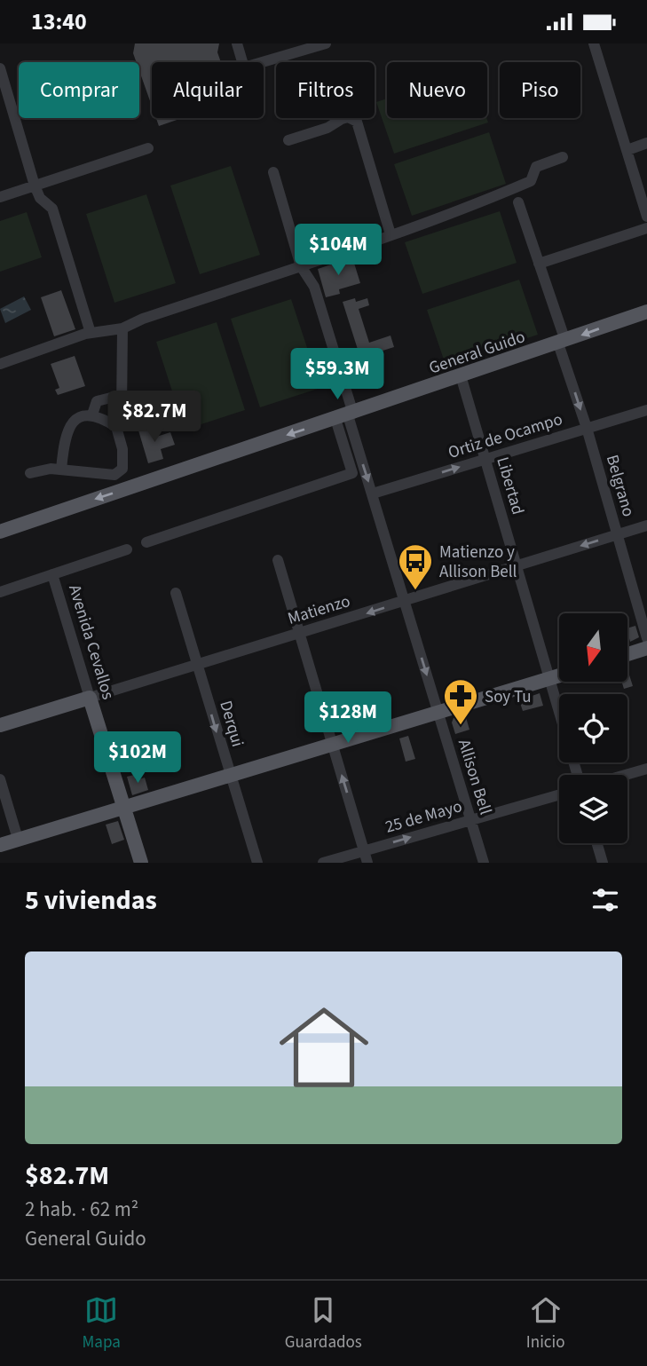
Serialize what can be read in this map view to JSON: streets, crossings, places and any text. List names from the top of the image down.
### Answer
{
  "streets": {
    "main road": ["General Guido", "Matienzo", "Avenida Cevallos"],
    "street": [
      "Ortiz de Ocampo",
      "Libertad",
      "Belgrano",
      "Derqui",
      "Allison Bell",
      "25 de Mayo"
    ]
  },
  "crossings": [
    ["General Guido", "Libertad"],
    ["General Guido", "Belgrano"],
    ["General Guido", "Allison Bell"],
    ["Ortiz de Ocampo", "Libertad"],
    ["Ortiz de Ocampo", "Belgrano"],
    ["Ortiz de Ocampo", "Allison Bell"],
    ["Libertad", "Matienzo"],
    ["Belgrano", "Matienzo"],
    ["Matienzo", "Avenida Cevallos"],
    ["Matienzo", "Derqui"],
    ["Matienzo", "Allison Bell"],
    ["Allison Bell", "25 de Mayo"]
  ],
  "one_way": [
    "General Guido",
    "Ortiz de Ocampo",
    "Derqui",
    "Allison Bell",
    "25 de Mayo"
  ],
  "places": {
    "bus stop": ["Matienzo y Allison Bell"],
    "pharmacy": ["Soy Tu"]
  },
  "north": "bottom",
  "page": {
    "status": "13:40",
    "chip": [
      "Comprar",
      "Alquilar",
      "Filtros",
      "Nuevo",
      "Piso"
    ],
    "price": [
      "$104M",
      "$59.3M",
      "$82.7M",
      "$128M",
      "$102M"
    ],
    "heading": "5 viviendas",
    "list": [
      {
        "name": "$82.7M",
        "note": "2 hab. · 62 m² · General Guido"
      }
    ],
    "tabs": ["Mapa", "Guardados", "Inicio"]
  }
}
